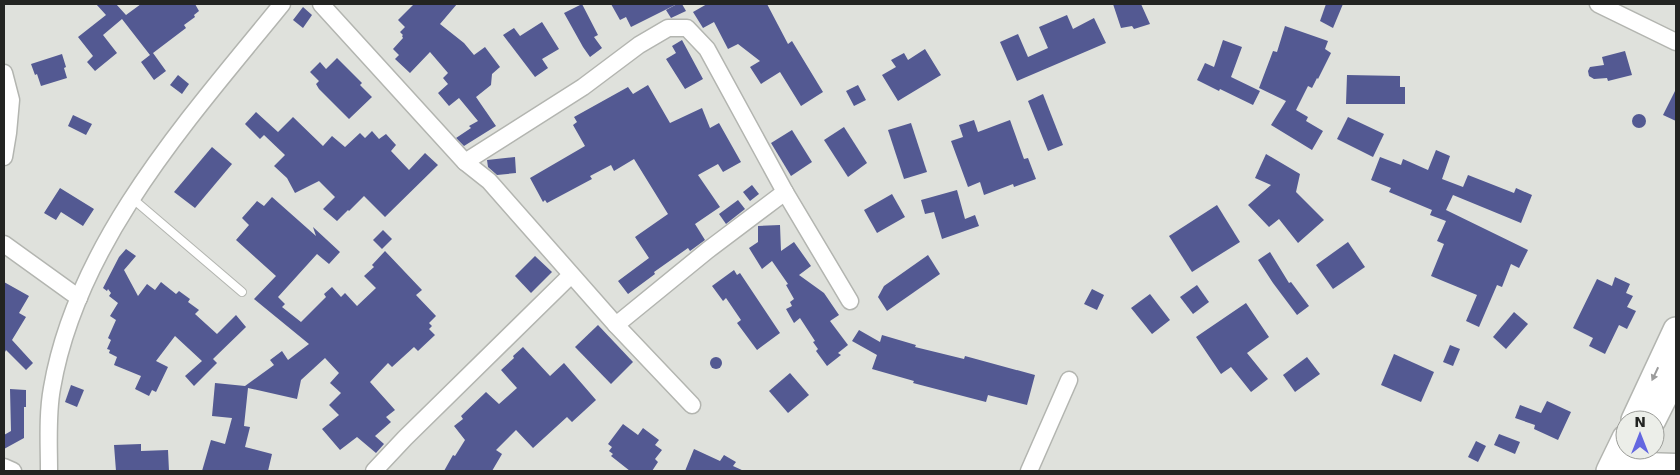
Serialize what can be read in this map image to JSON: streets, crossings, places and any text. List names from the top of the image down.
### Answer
{
  "north": "top"
}
